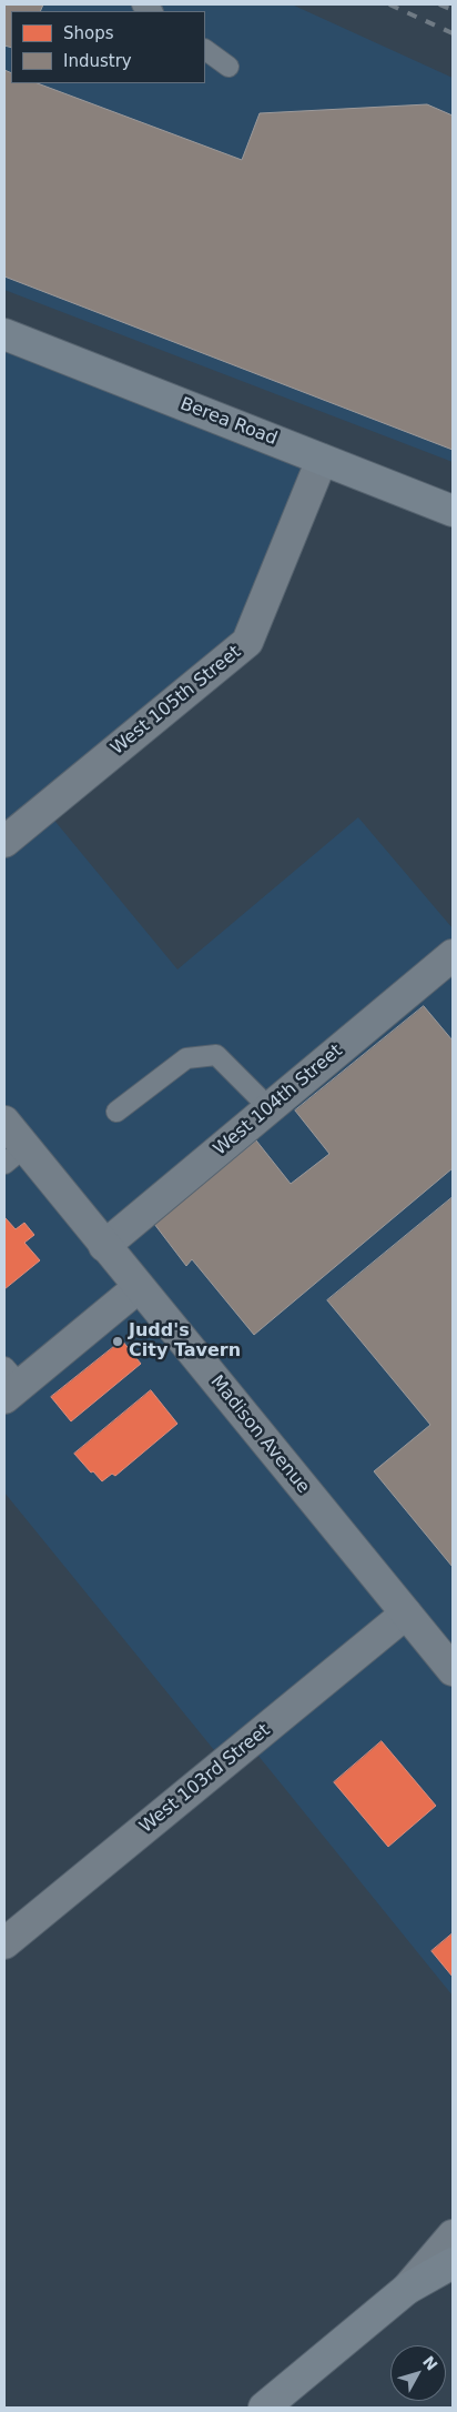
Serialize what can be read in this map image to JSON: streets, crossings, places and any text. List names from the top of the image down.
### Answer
{
  "streets": {
    "main road": ["Berea Road"],
    "street": [
      "West 105th Street",
      "West 104th Street",
      "Madison Avenue",
      "West 103rd Street"
    ]
  },
  "crossings": [
    ["Berea Road", "West 105th Street"],
    ["West 104th Street", "Madison Avenue"],
    ["Madison Avenue", "West 103rd Street"]
  ],
  "places": ["Judd's City Tavern"],
  "legend": ["Shops", "Industry"],
  "north": "top right"
}
